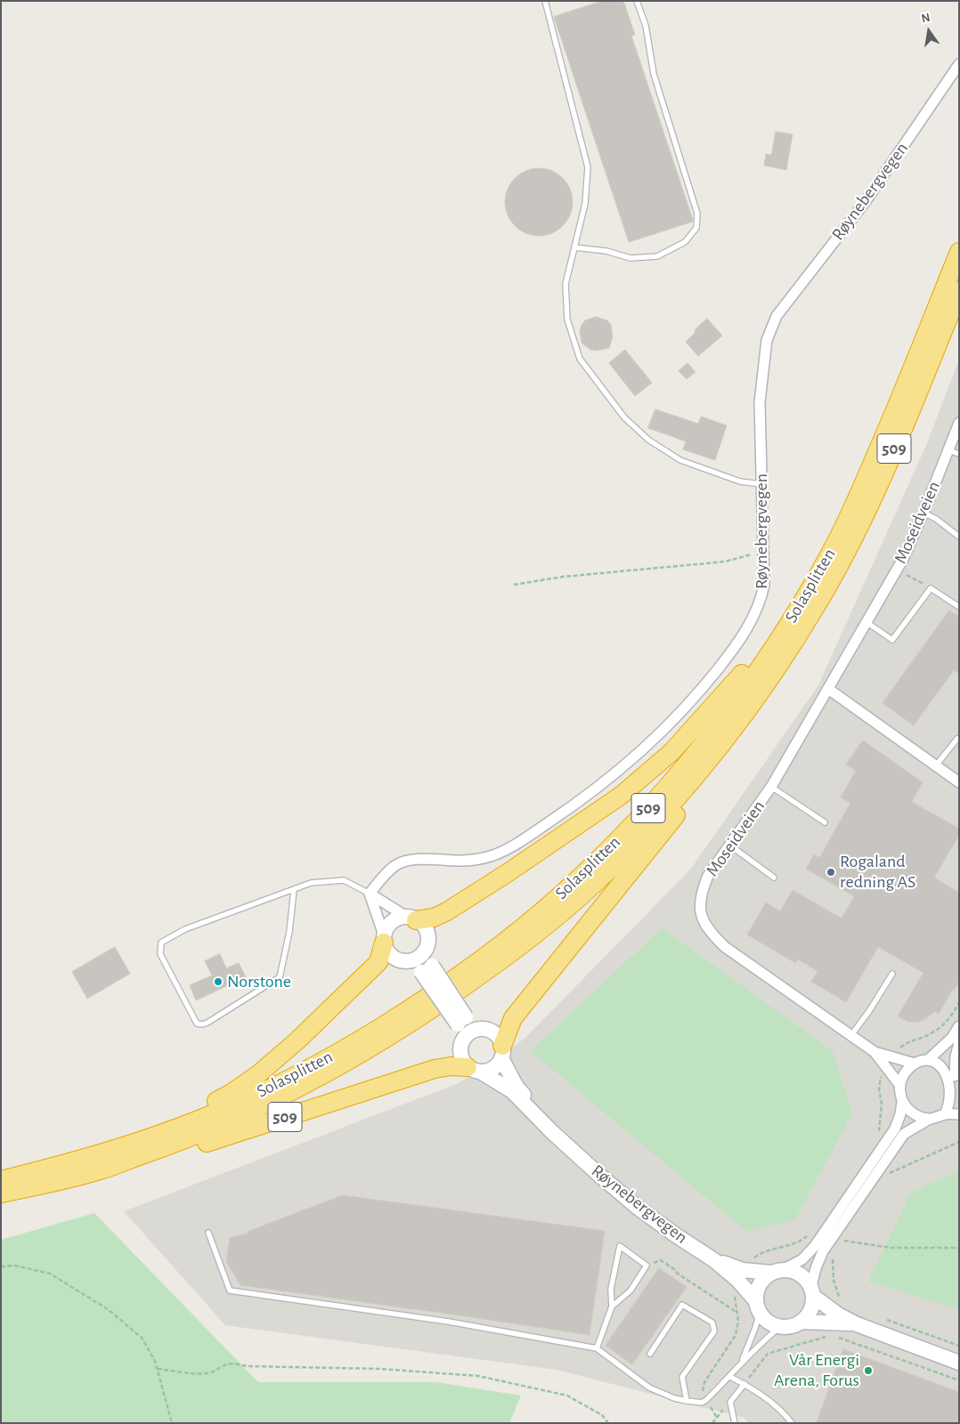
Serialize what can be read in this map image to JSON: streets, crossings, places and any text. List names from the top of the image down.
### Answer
{
  "streets": {
    "highway": ["509", "Solasplitten"],
    "street": ["Røynebergvegen", "Moseidveien"]
  },
  "crossings": [
    ["Røynebergvegen", "509"],
    ["509", "Solasplitten"]
  ],
  "places": ["Rogaland redning AS", "Norstone", "Vår Energi Arena, Forus"],
  "north": "top"
}
